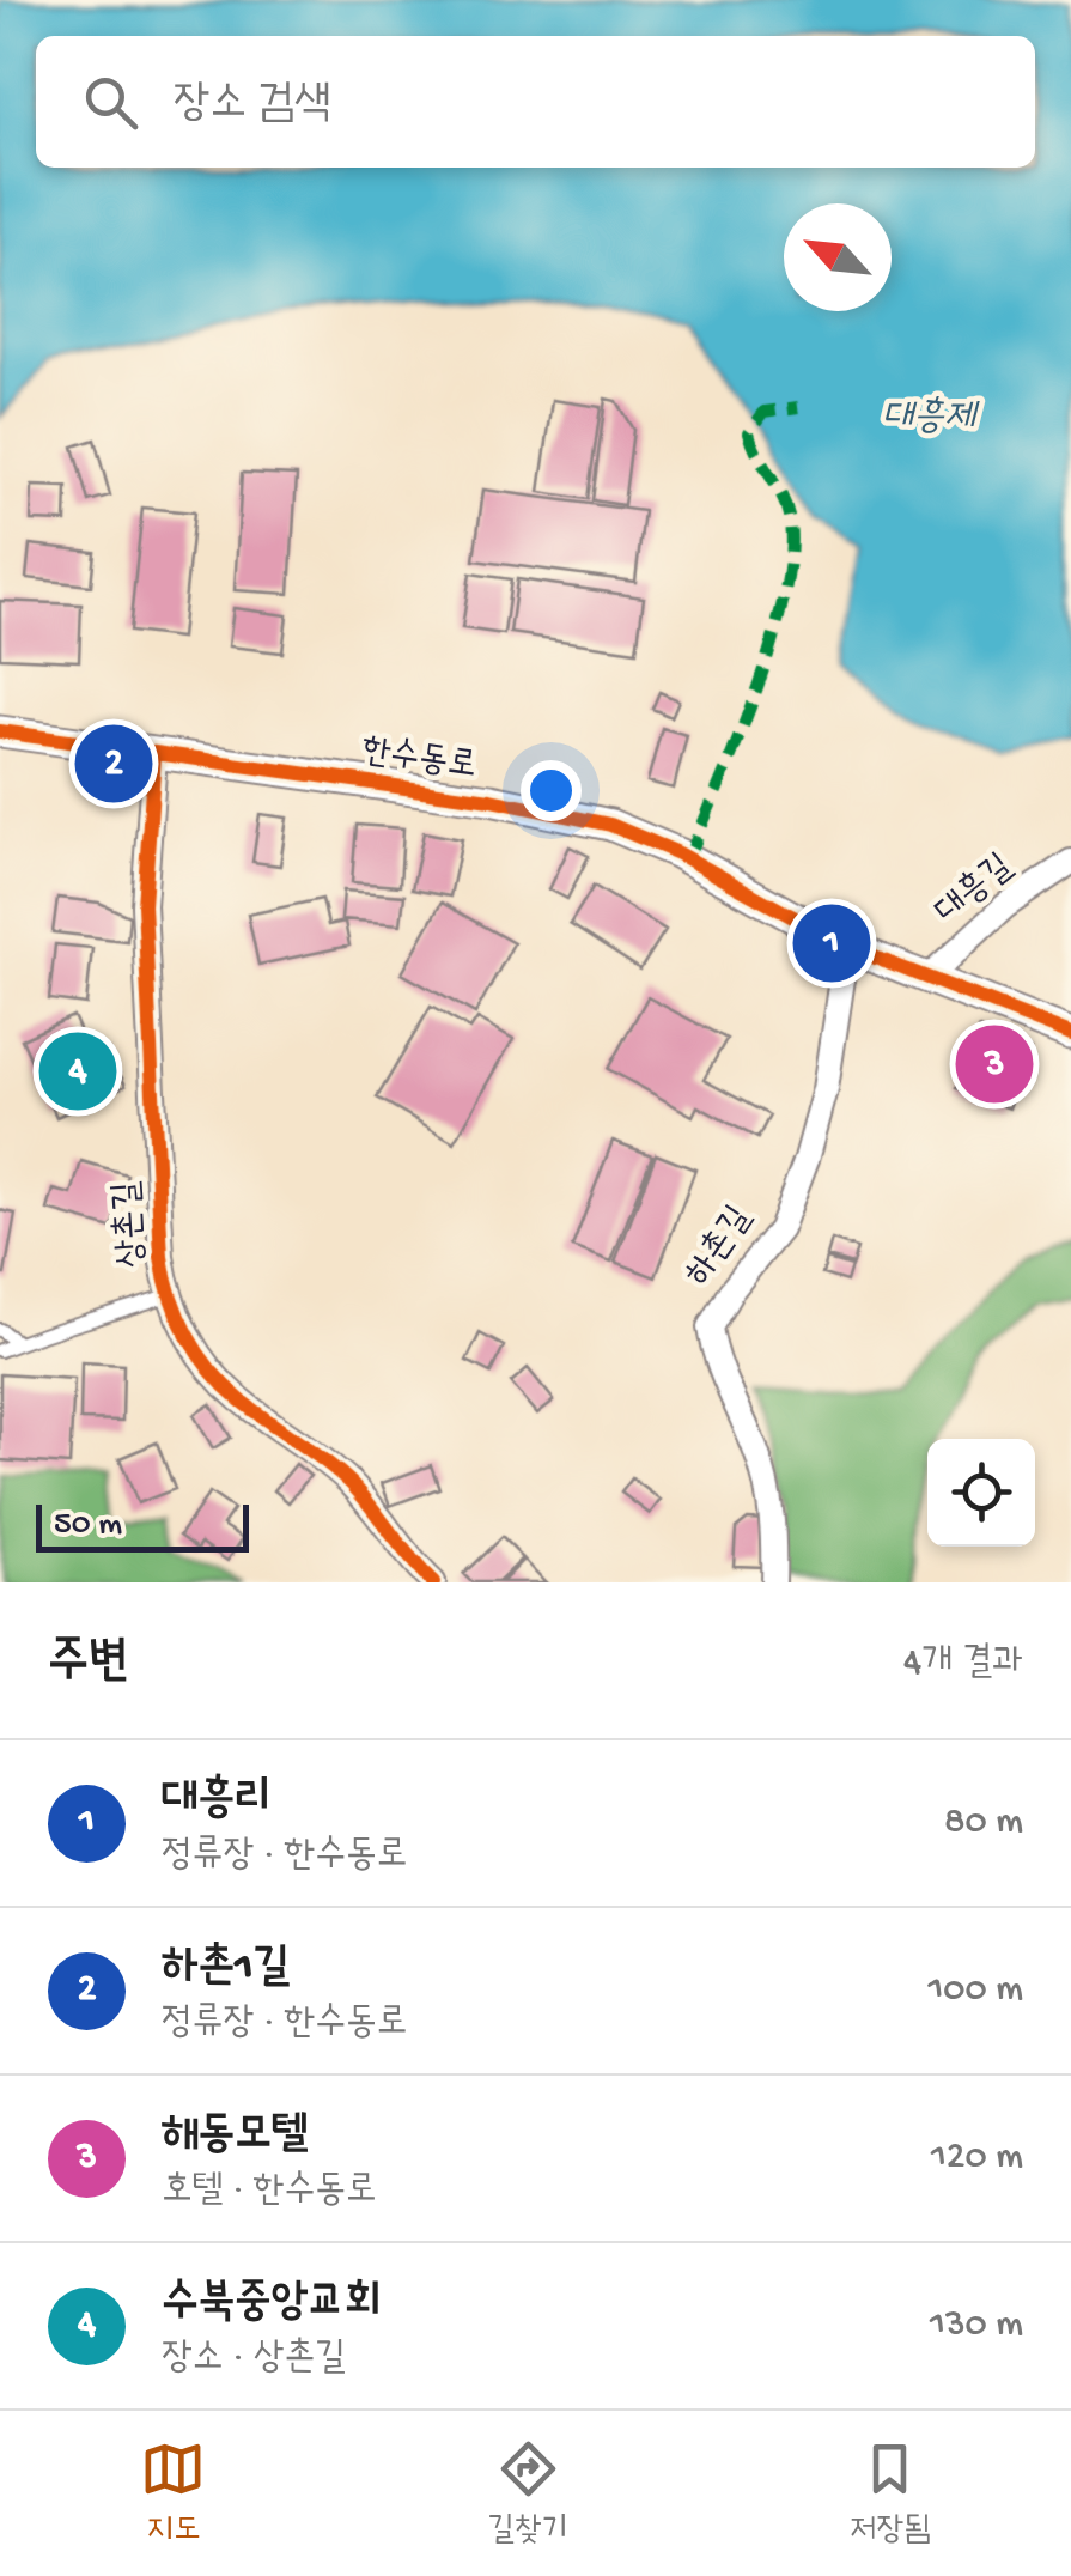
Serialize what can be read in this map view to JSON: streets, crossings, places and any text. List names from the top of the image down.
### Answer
{
  "streets": {
    "street": [
      "한수동로",
      "대흥길",
      "상촌길",
      "하촌길"
    ]
  },
  "crossings": [
    ["한수동로", "대흥길"],
    ["한수동로", "상촌길"],
    ["한수동로", "하촌길"]
  ],
  "water": ["대흥제"],
  "scale_bar": "50 m",
  "north": "top left",
  "page": {
    "search": "장소 검색",
    "pins": [
      "2",
      "1",
      "3",
      "4"
    ],
    "scale": "50 m",
    "heading": ["주변", "4개 결과"],
    "list": [
      {
        "mark": "1",
        "name": "대흥리",
        "note": "정류장 · 한수동로",
        "value": "80 m"
      },
      {
        "mark": "2",
        "name": "하촌1길",
        "note": "정류장 · 한수동로",
        "value": "100 m"
      },
      {
        "mark": "3",
        "name": "해동모텔",
        "note": "호텔 · 한수동로",
        "value": "120 m"
      },
      {
        "mark": "4",
        "name": "수북중앙교회",
        "note": "장소 · 상촌길",
        "value": "130 m"
      }
    ],
    "nav": ["지도", "길찾기", "저장됨"]
  }
}
